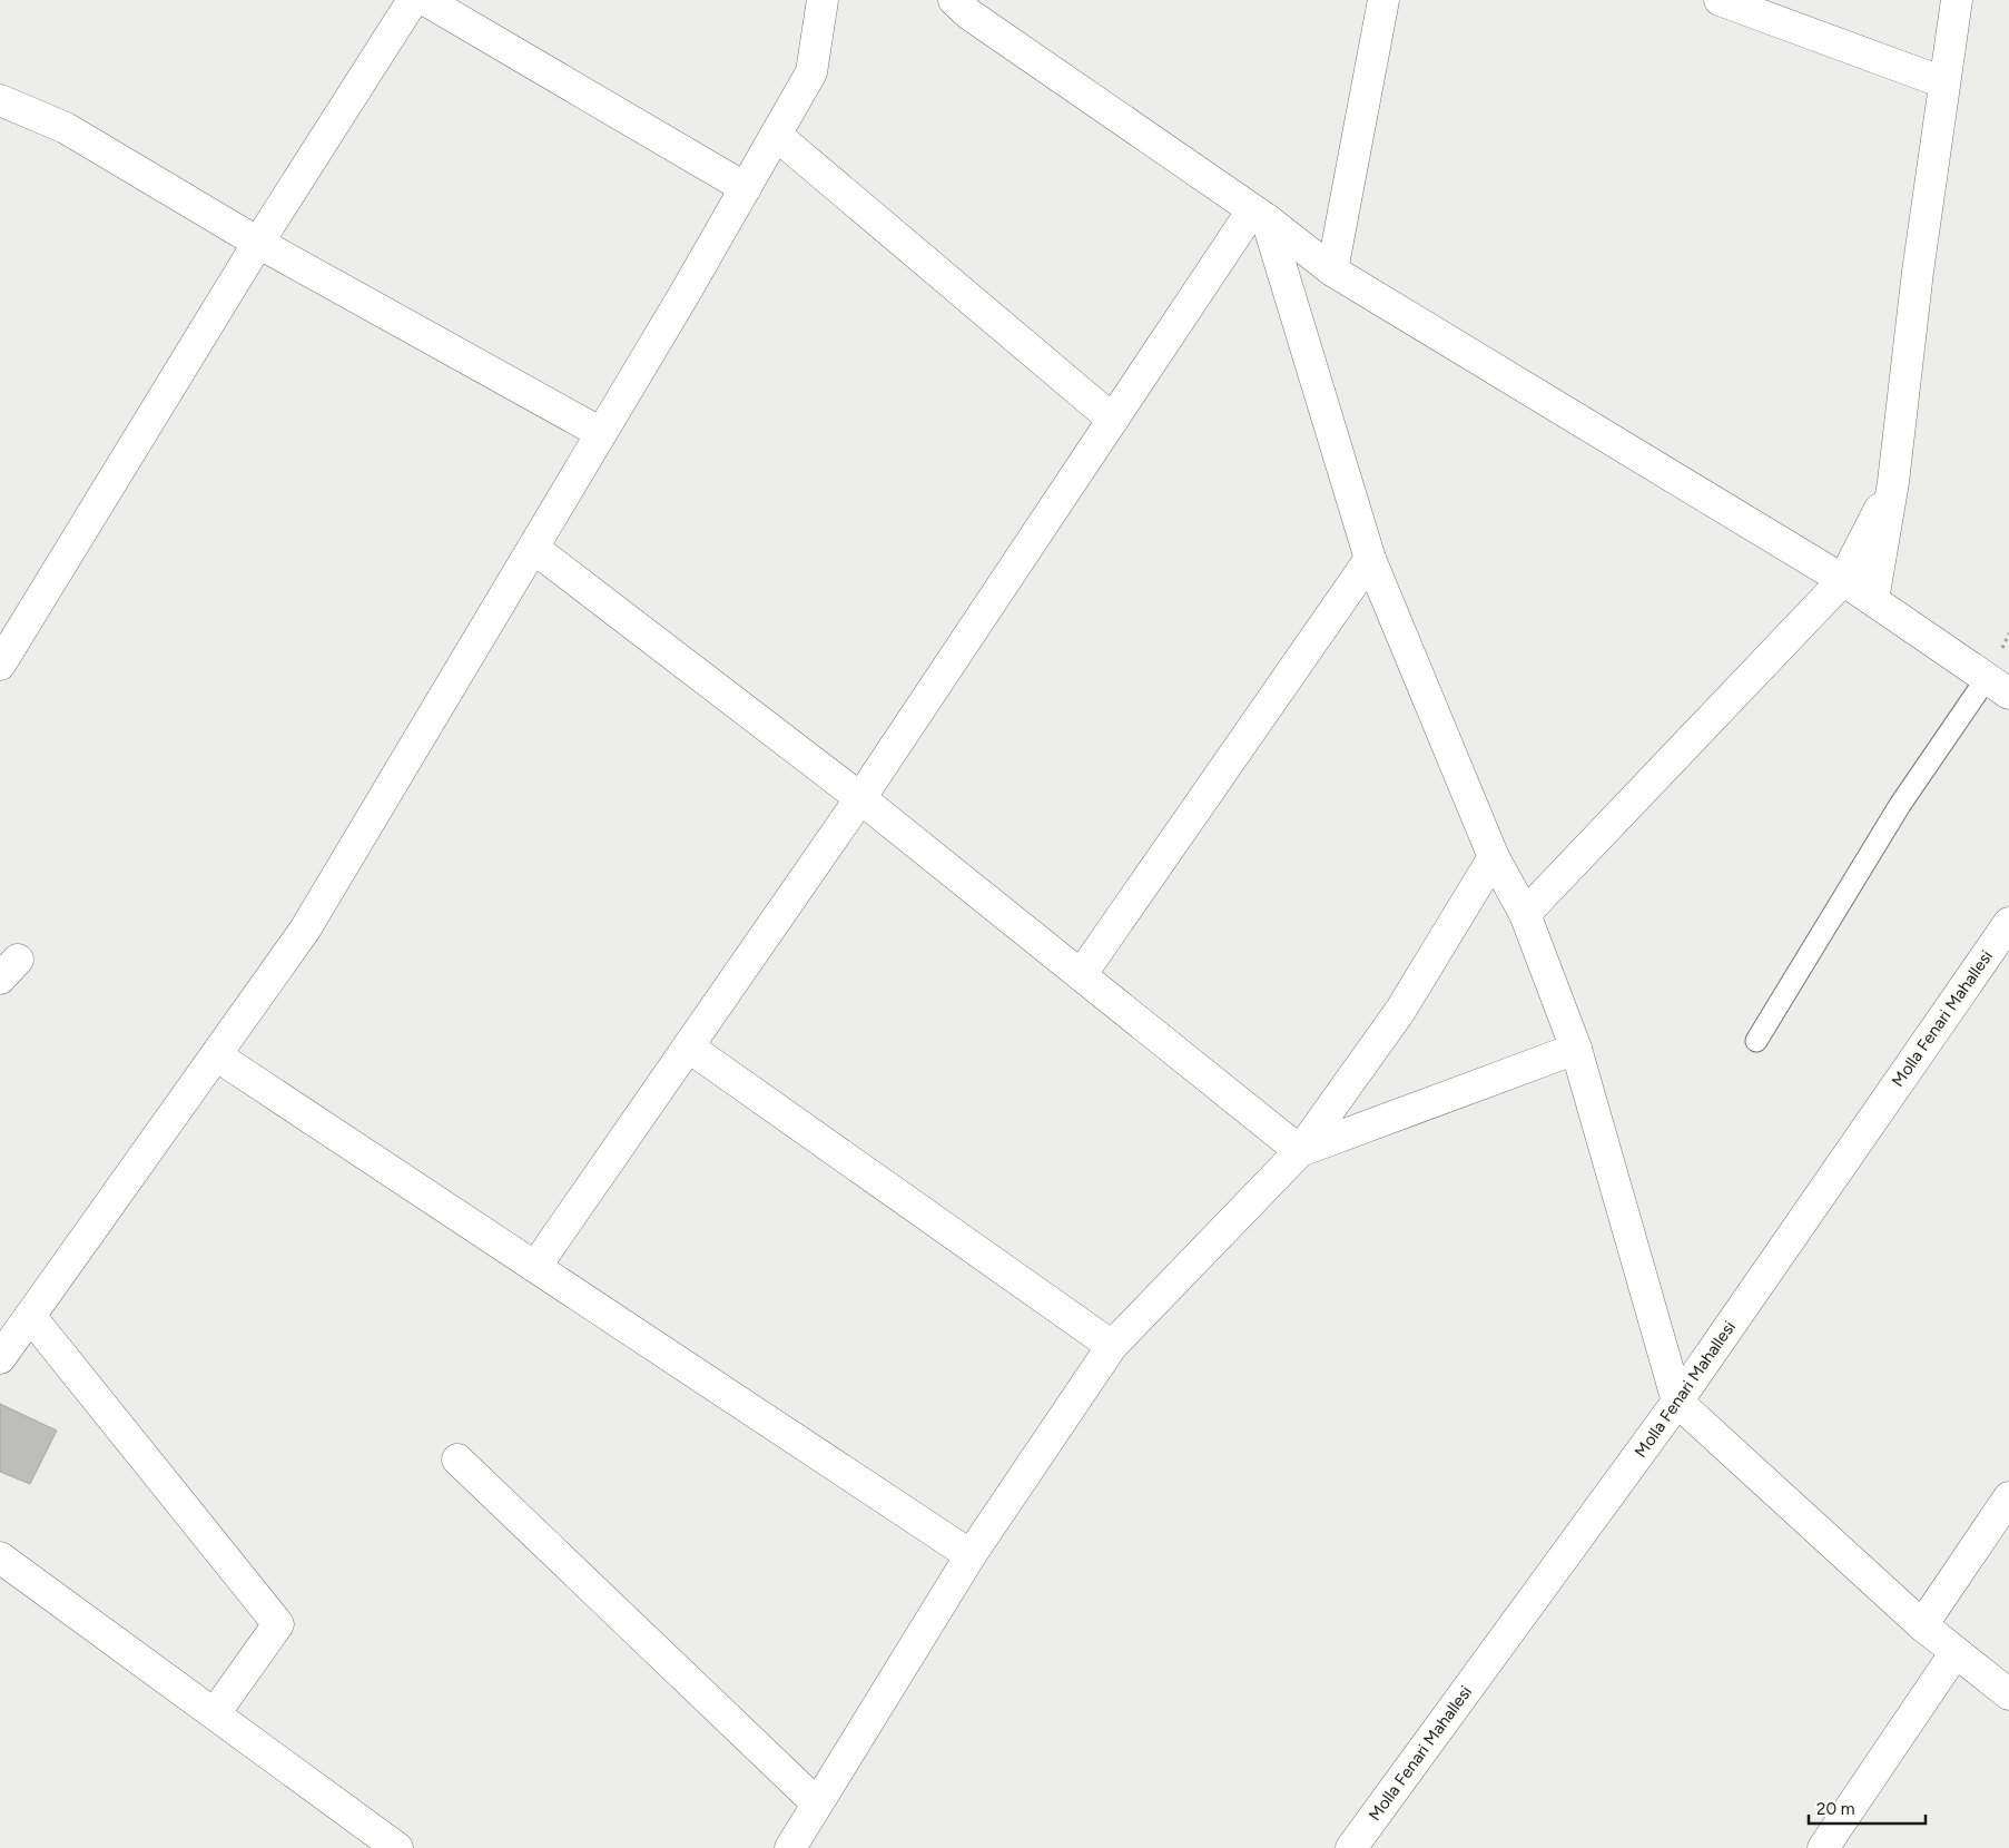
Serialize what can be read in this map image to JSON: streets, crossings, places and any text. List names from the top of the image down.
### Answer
{
  "streets": {
    "street": ["Molla Fenari Mahallesi"]
  },
  "scale_bar": "20 m"
}
